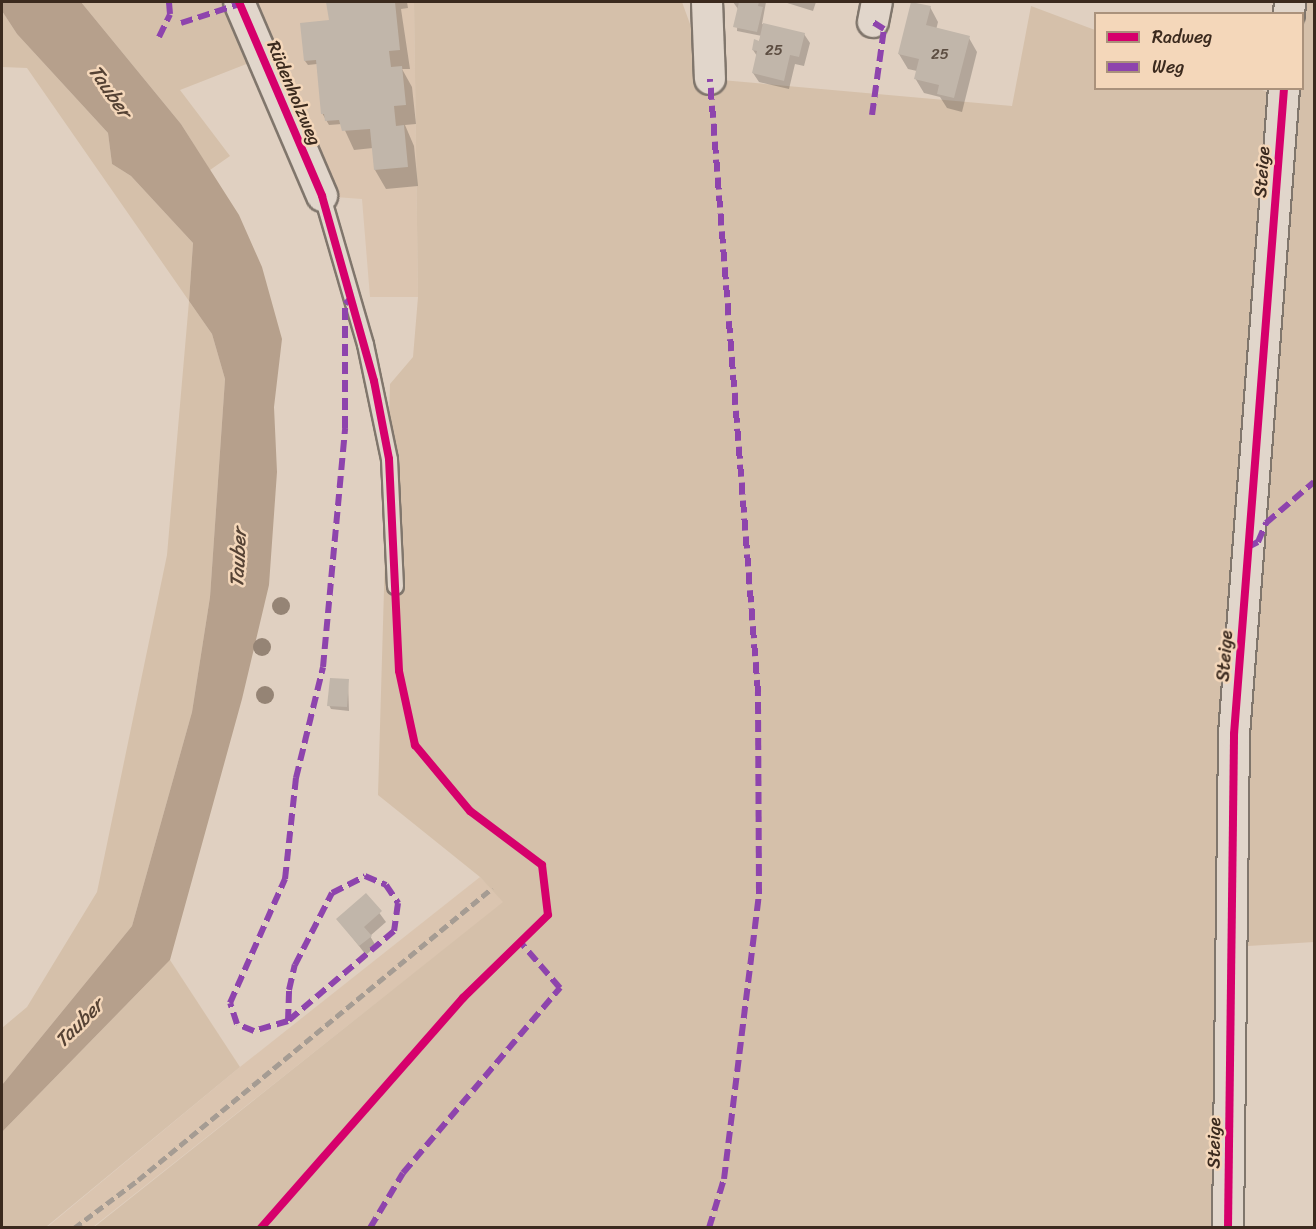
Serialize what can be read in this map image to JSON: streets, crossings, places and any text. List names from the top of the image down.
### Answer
{
  "streets": {
    "street": ["Rüdenholzweg", "Steige"]
  },
  "water": ["Tauber"],
  "house_numbers": ["25", "25"],
  "legend": ["Radweg", "Weg"]
}
